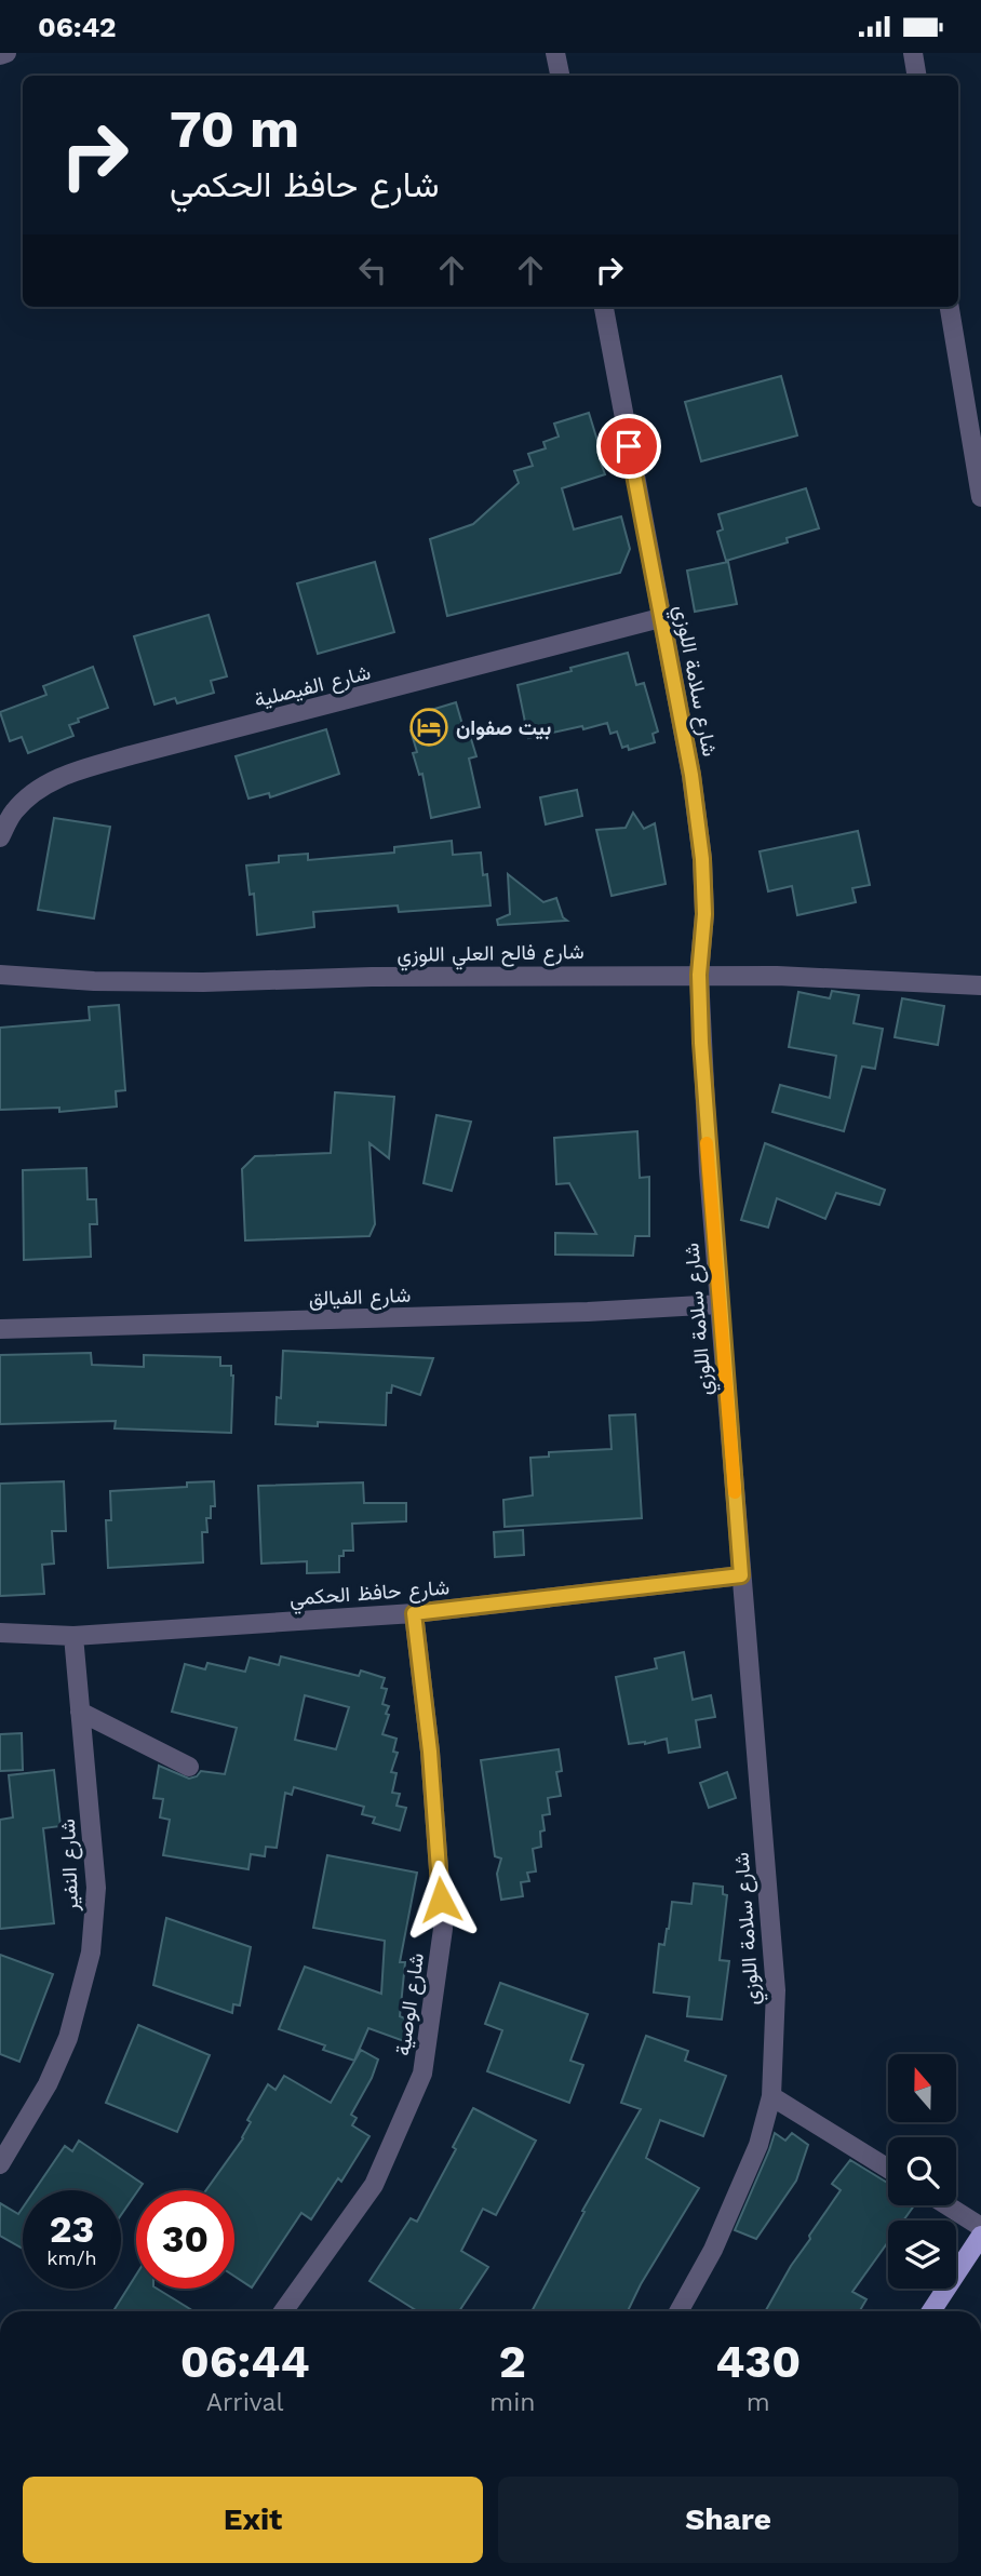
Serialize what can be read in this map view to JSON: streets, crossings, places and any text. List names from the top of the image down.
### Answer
{
  "streets": {
    "street": [
      "شارع سلامة اللوزي",
      "شارع الفيصلية",
      "شارع فالح العلي اللوزي",
      "شارع الفيالق",
      "شارع حافظ الحكمي",
      "شارع النفير",
      "شارع الوصية"
    ]
  },
  "crossings": [
    ["شارع سلامة اللوزي", "شارع الفيصلية"],
    ["شارع سلامة اللوزي", "شارع فالح العلي اللوزي"],
    ["شارع سلامة اللوزي", "شارع الفيالق"],
    ["شارع سلامة اللوزي", "شارع حافظ الحكمي"],
    ["شارع حافظ الحكمي", "شارع النفير"],
    ["شارع حافظ الحكمي", "شارع الوصية"]
  ],
  "places": {
    "hotel": ["بيت صفوان"]
  },
  "north": "top",
  "page": {
    "status": "06:42",
    "turn": ["70 m", "شارع حافظ الحكمي"],
    "speed": "23 km/h",
    "limit": "30",
    "eta": [
      "06:44",
      "Arrival",
      "2",
      "min",
      "430",
      "m"
    ],
    "buttons": ["Exit", "Share"]
  }
}
